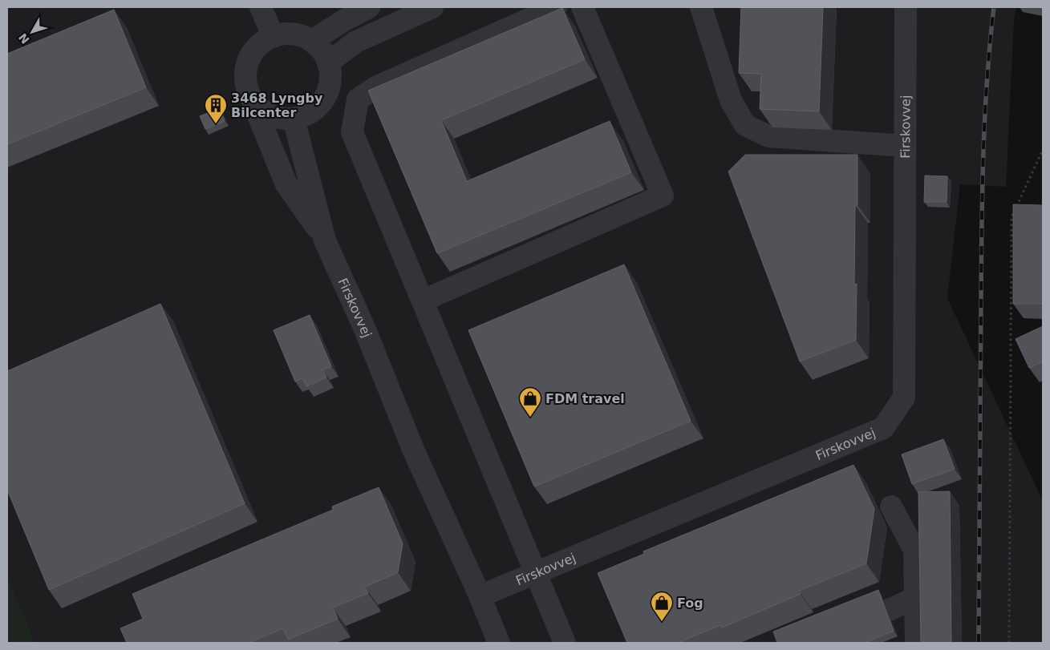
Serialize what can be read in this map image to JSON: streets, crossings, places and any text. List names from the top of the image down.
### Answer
{
  "streets": {
    "street": ["Firskovvej"]
  },
  "places": {
    "building": ["3468 Lyngby Bilcenter"],
    "shop": ["FDM travel", "Fog"]
  },
  "north": "bottom left"
}
